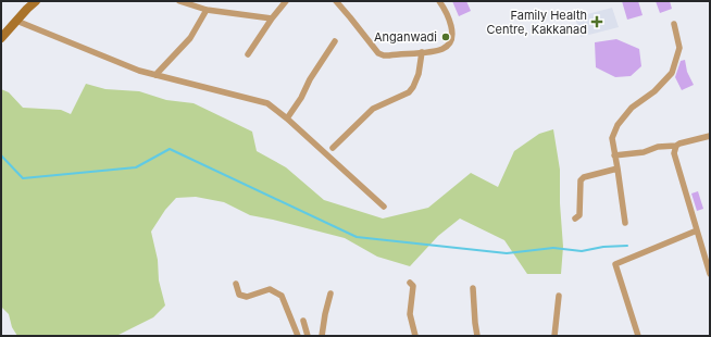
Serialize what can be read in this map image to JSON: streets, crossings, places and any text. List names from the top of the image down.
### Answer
{
  "places": {
    "health": ["Family Health Centre, Kakkanad"],
    "other": ["Anganwadi"]
  }
}
